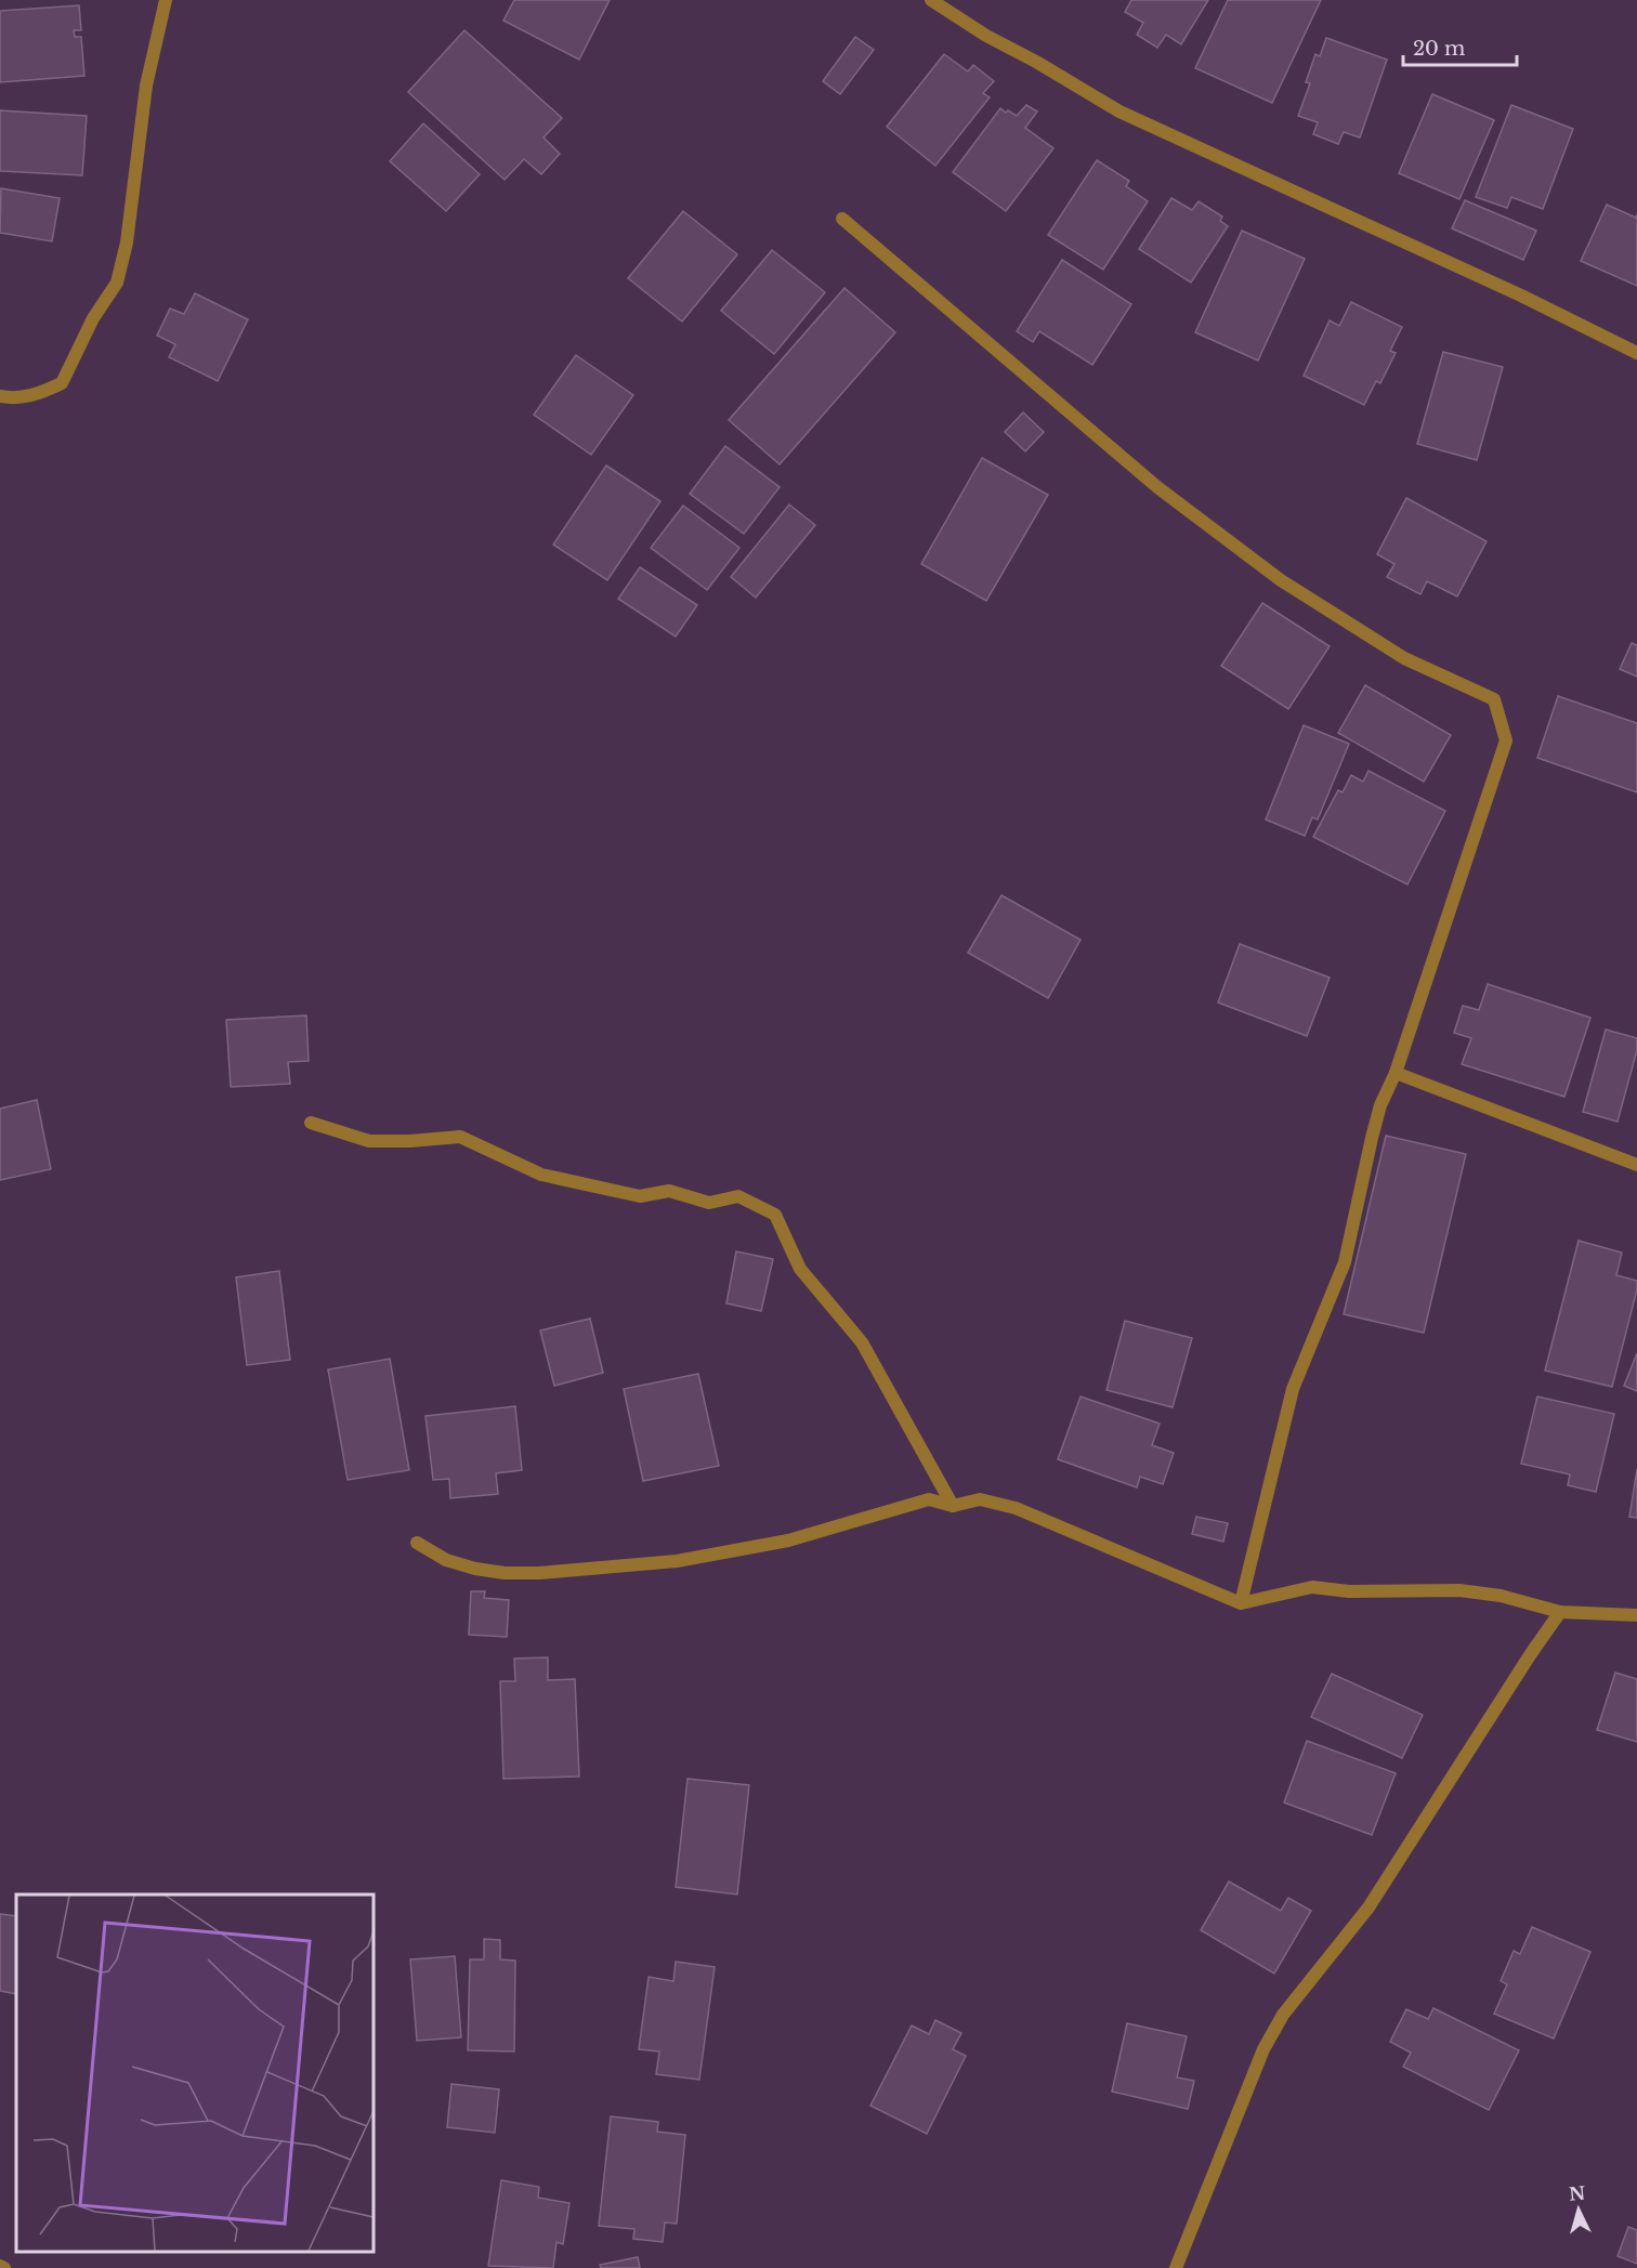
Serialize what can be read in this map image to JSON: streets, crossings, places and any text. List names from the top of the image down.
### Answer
{
  "scale_bar": "20 m",
  "north": "top"
}
